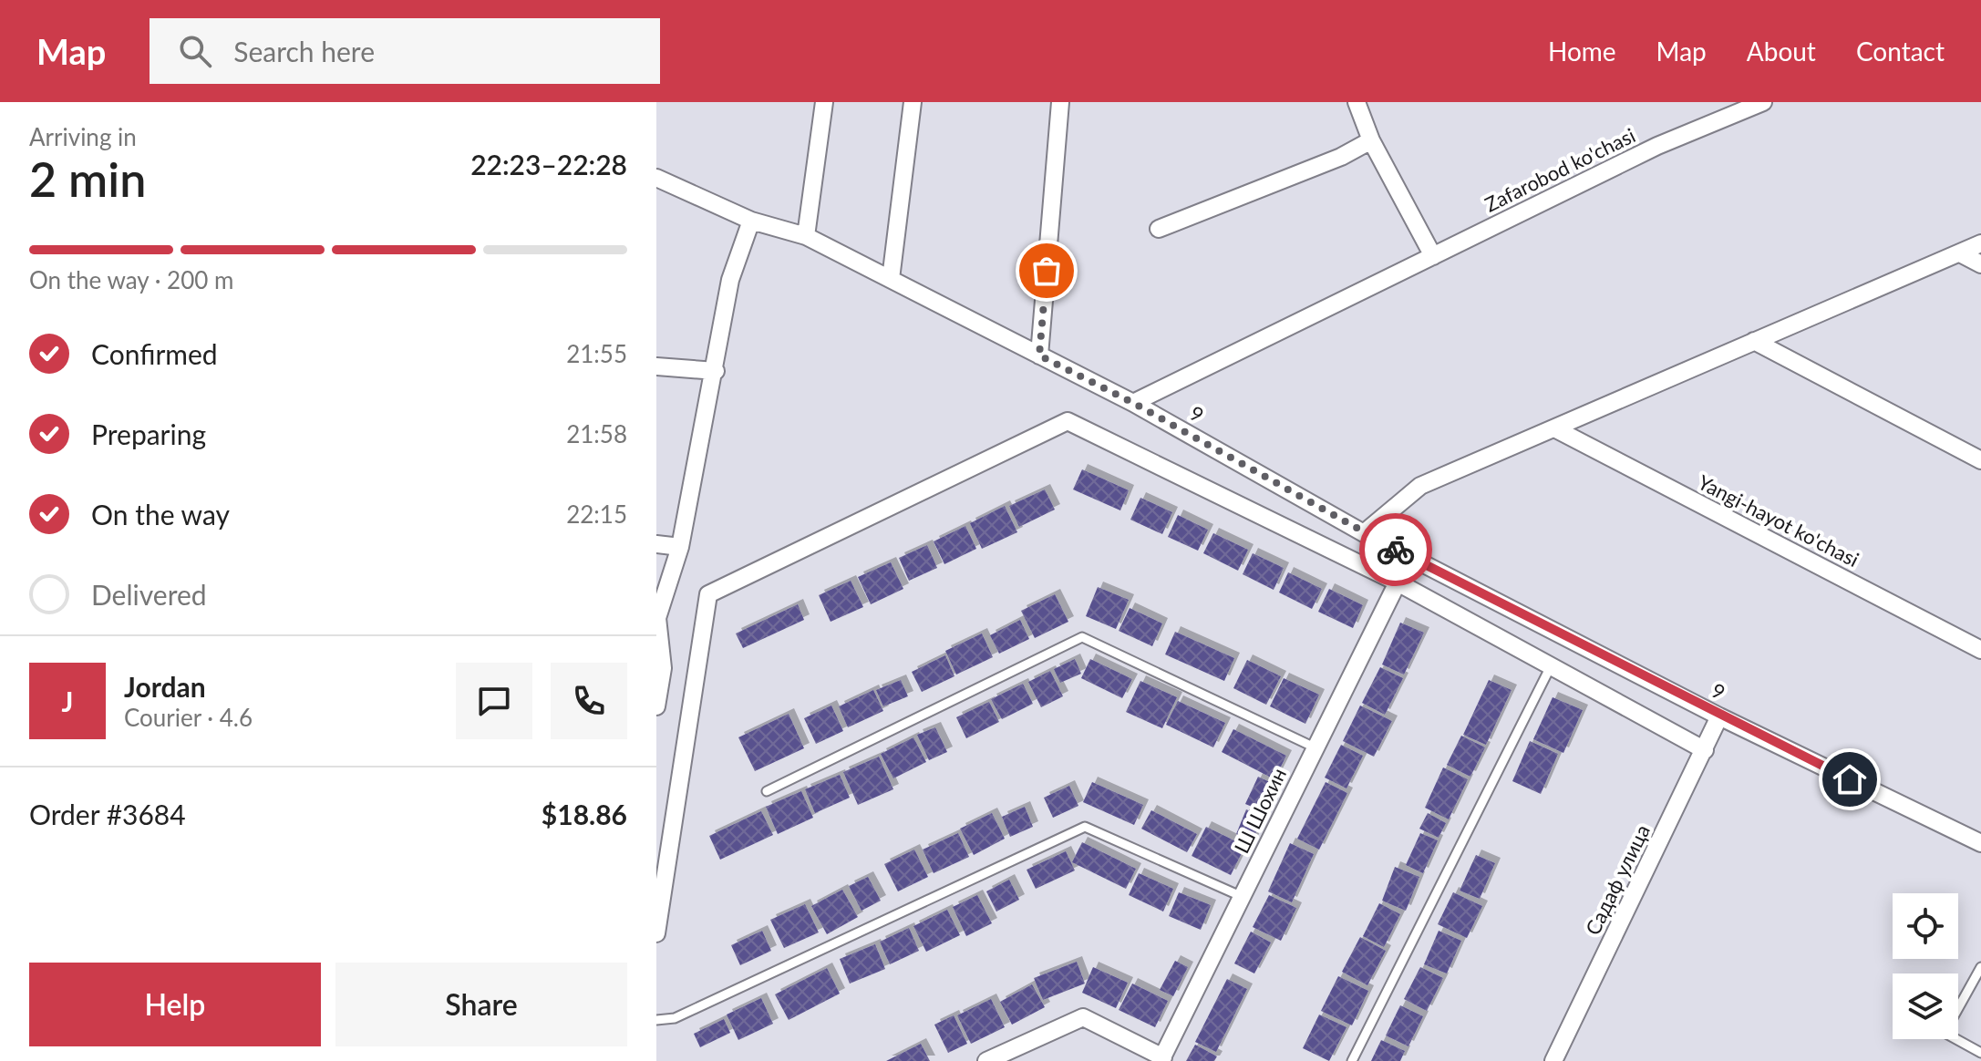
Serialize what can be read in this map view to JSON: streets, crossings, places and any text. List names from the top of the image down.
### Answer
{
  "streets": {
    "street": [
      "Zafarobod ko'chasi",
      "9",
      "Yangi-hayot ko'chasi",
      "Ш Шохин",
      "Садаф улица"
    ]
  },
  "crossings": [
    ["Zafarobod ko'chasi", "9"],
    ["9", "Садаф улица"]
  ],
  "page": {
    "header": "Map",
    "search": "Search here",
    "nav": [
      "Home",
      "Map",
      "About",
      "Contact"
    ],
    "heading": ["2 min", "Arriving in", "22:23–22:28"],
    "panel": [
      "Jordan",
      "Courier · 4.6",
      "Order #3684",
      "$18.86"
    ],
    "bar": "On the way · 200 m",
    "list": [
      ["Confirmed", "21:55"],
      ["Preparing", "21:58"],
      ["On the way", "22:15"],
      "Delivered"
    ],
    "round": "J",
    "buttons": ["Help", "Share"]
  }
}
